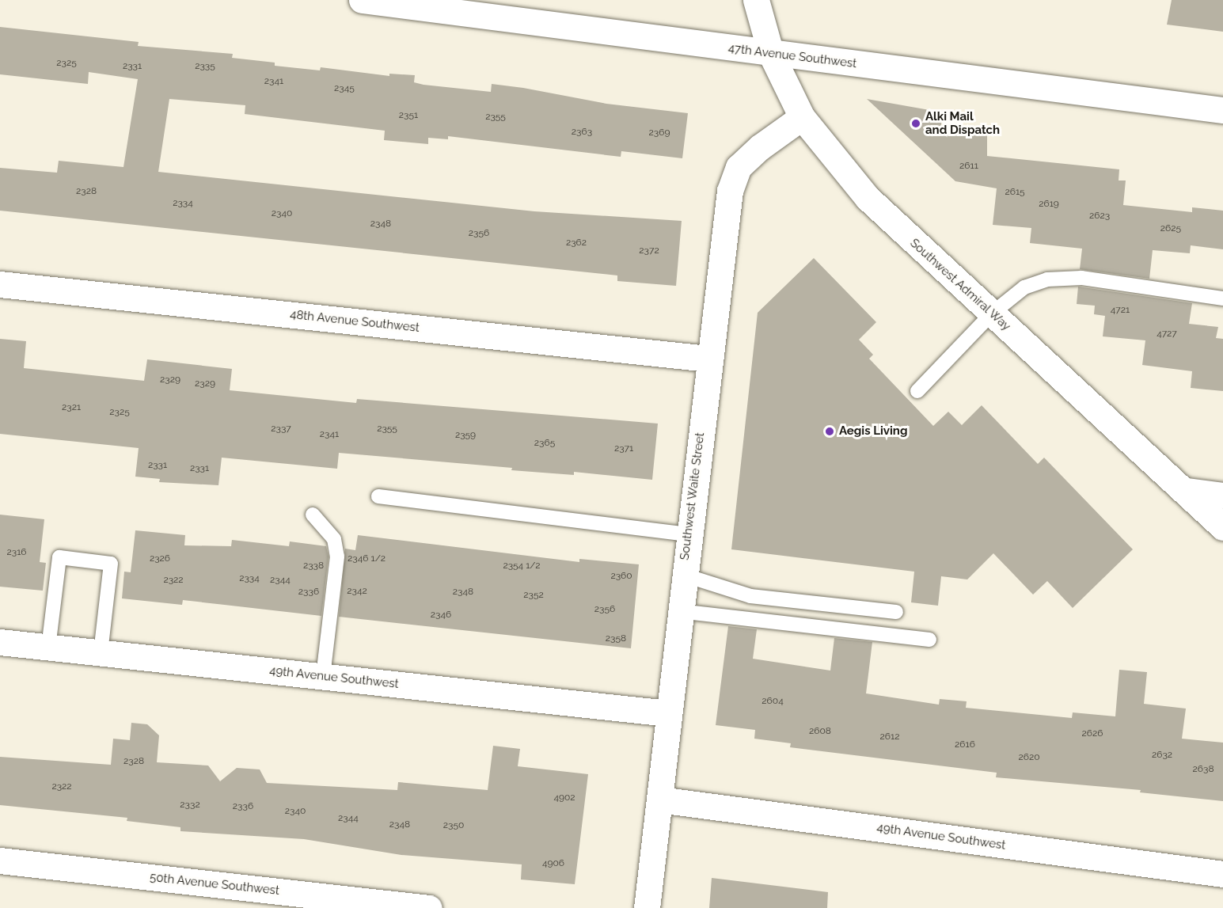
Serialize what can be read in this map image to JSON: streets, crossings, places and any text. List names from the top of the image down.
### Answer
{
  "streets": {
    "street": [
      "47th Avenue Southwest",
      "Southwest Admiral Way",
      "48th Avenue Southwest",
      "Southwest Waite Street",
      "49th Avenue Southwest",
      "50th Avenue Southwest"
    ]
  },
  "crossings": [
    ["47th Avenue Southwest", "Southwest Admiral Way"],
    ["Southwest Admiral Way", "Southwest Waite Street"],
    ["48th Avenue Southwest", "Southwest Waite Street"],
    ["Southwest Waite Street", "49th Avenue Southwest"]
  ],
  "places": ["Alki Mail and Dispatch", "Aegis Living"],
  "house_numbers": [
    "2325",
    "2331",
    "2335",
    "2341",
    "2345",
    "2351",
    "2355",
    "2363",
    "2369",
    "2611",
    "2328",
    "2615",
    "2334",
    "2619",
    "2340",
    "2623",
    "2348",
    "2625",
    "2356",
    "2362",
    "2372",
    "4721",
    "4727",
    "2329",
    "2329",
    "2321",
    "2325",
    "2337",
    "2355",
    "2341",
    "2359",
    "2365",
    "2371",
    "2331",
    "2331",
    "2316",
    "2326",
    "2346 1/2",
    "2338",
    "2354 1/2",
    "2360",
    "2334",
    "2322",
    "2344",
    "2342",
    "2336",
    "2348",
    "2352",
    "2356",
    "2346",
    "2358",
    "2604",
    "2608",
    "2626",
    "2612",
    "2616",
    "2632",
    "2620",
    "2328",
    "2638",
    "2322",
    "4902",
    "2332",
    "2336",
    "2340",
    "2344",
    "2348",
    "2350",
    "4906"
  ]
}
